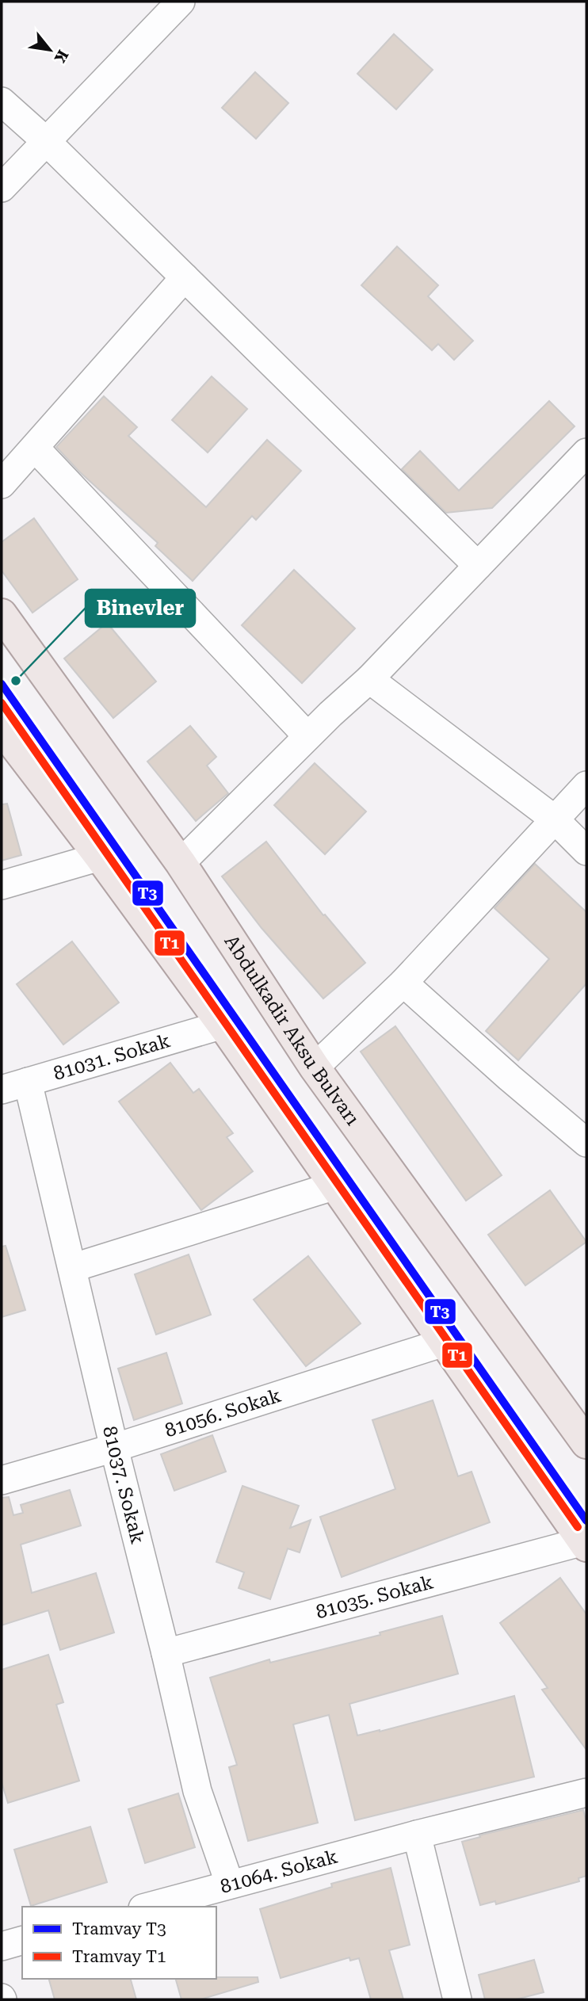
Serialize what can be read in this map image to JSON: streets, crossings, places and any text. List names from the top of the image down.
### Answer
{
  "streets": {
    "main road": ["Abdulkadir Aksu Bulvarı"],
    "street": [
      "81031. Sokak",
      "81056. Sokak",
      "81037. Sokak",
      "81035. Sokak",
      "81064. Sokak"
    ]
  },
  "crossings": [
    ["81031. Sokak", "81037. Sokak"],
    ["81056. Sokak", "81037. Sokak"],
    ["81037. Sokak", "81035. Sokak"],
    ["81037. Sokak", "81064. Sokak"]
  ],
  "places": ["Binevler"],
  "lines": ["tram line T3", "tram line T1"],
  "legend": ["Tramvay T3", "Tramvay T1"],
  "north": "bottom right"
}
